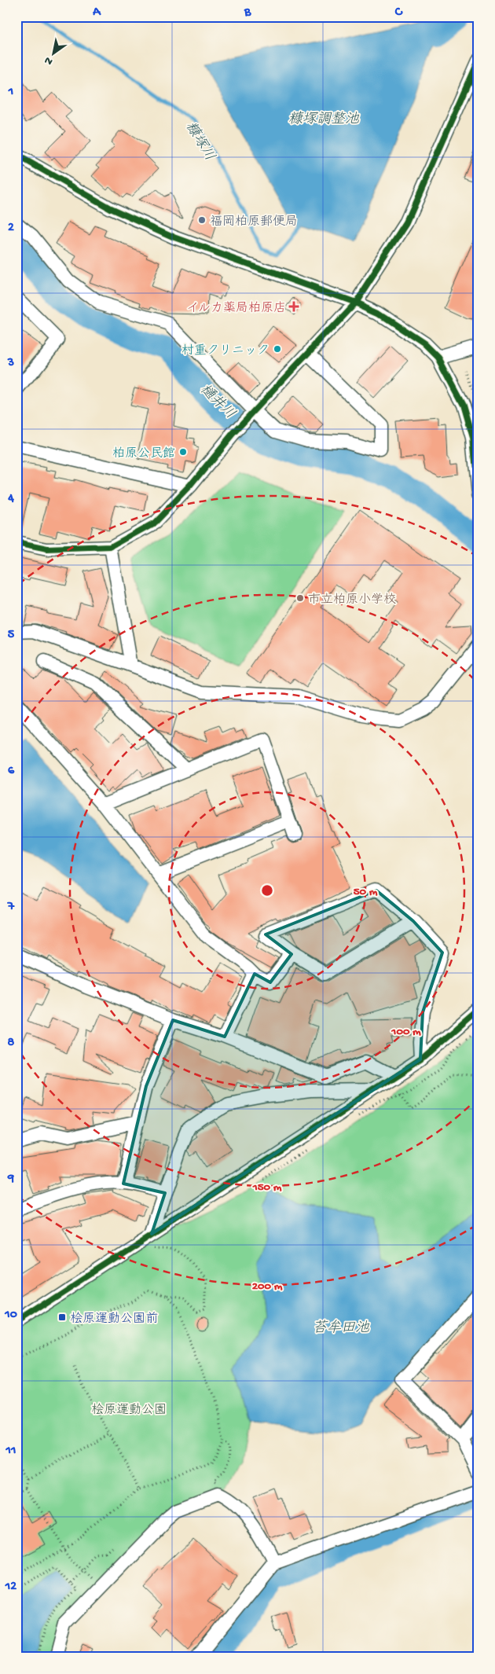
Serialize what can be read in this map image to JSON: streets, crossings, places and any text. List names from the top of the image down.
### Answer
{
  "water": [
    "糠塚調整池",
    "糠塚川",
    "樋井川",
    "苔牟田池"
  ],
  "parks": ["桧原運動公園"],
  "places": {
    "other": [
      "福岡柏原郵便局",
      "村重クリニック",
      "柏原公民館",
      "市立柏原小学校"
    ],
    "health": ["イルカ薬局柏原店"],
    "transit": ["桧原運動公園前"]
  },
  "north": "bottom left",
  "grid": {
    "columns": ["A", "B", "C"],
    "rows": [
      "1",
      "2",
      "3",
      "4",
      "5",
      "6",
      "7",
      "8",
      "9",
      "10",
      "11",
      "12"
    ]
  },
  "rings": [
    "50 m",
    "100 m",
    "150 m",
    "200 m"
  ]
}
